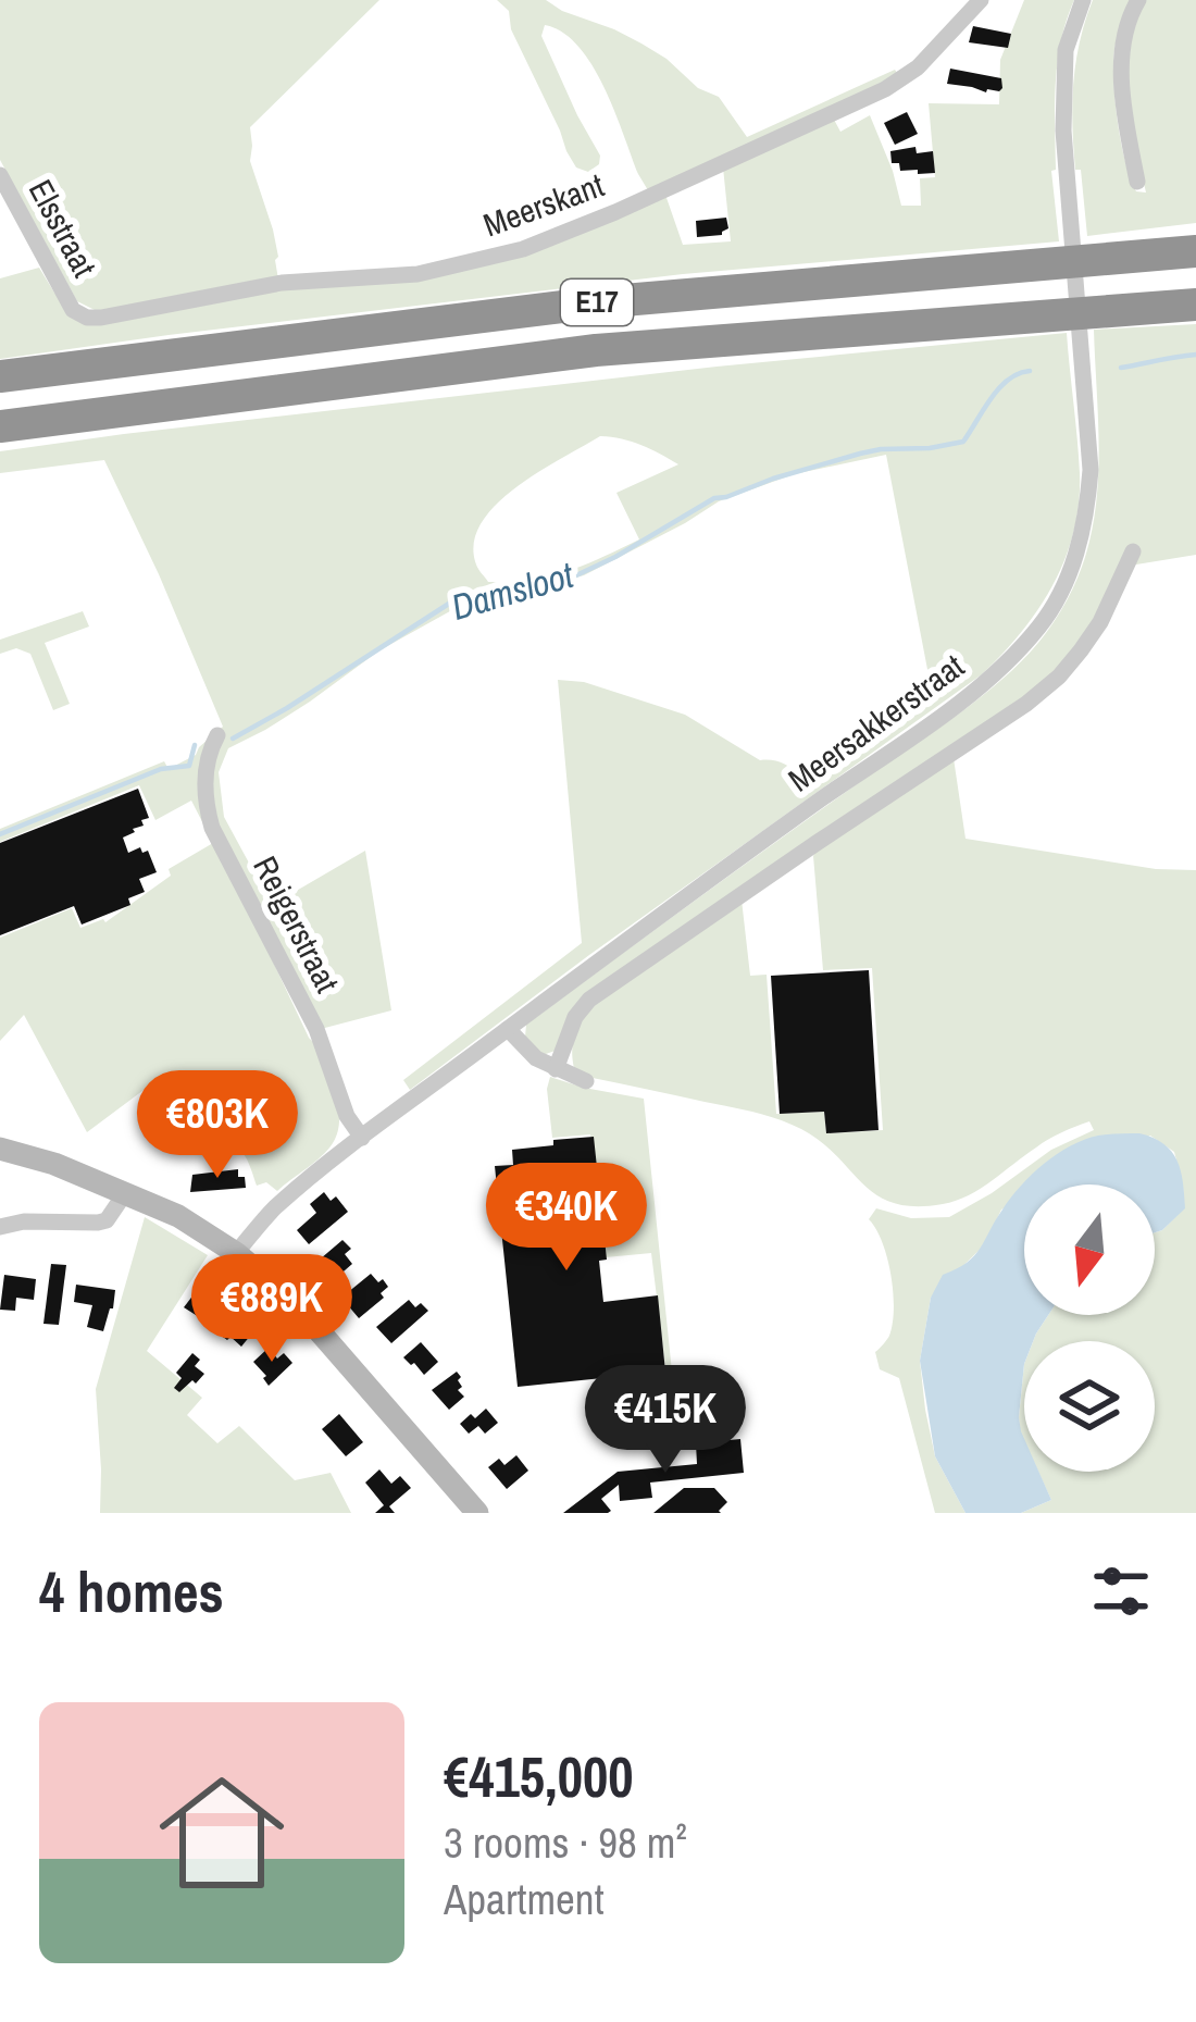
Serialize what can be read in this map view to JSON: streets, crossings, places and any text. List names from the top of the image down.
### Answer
{
  "streets": {
    "highway": ["E17"],
    "street": [
      "Meerskant",
      "Elsstraat",
      "Meersakkerstraat",
      "Reigerstraat"
    ]
  },
  "crossings": [
    ["Meerskant", "Elsstraat"],
    ["Meersakkerstraat", "Reigerstraat"]
  ],
  "water": ["Damsloot"],
  "north": "bottom",
  "page": {
    "price": [
      "€803K",
      "€340K",
      "€889K",
      "€415K"
    ],
    "heading": "4 homes",
    "list": [
      {
        "name": "€415,000",
        "note": "3 rooms · 98 m² · Apartment"
      }
    ]
  }
}
